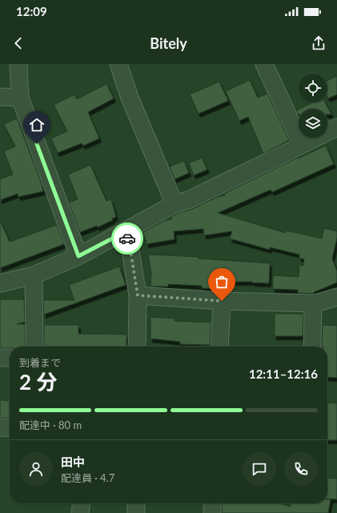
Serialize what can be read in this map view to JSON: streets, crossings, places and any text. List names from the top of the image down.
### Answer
{
  "page": {
    "status": "12:09",
    "header": "Bitely",
    "heading": ["2 分", "到着まで", "12:11–12:16"],
    "panel": ["田中", "配達員 · 4.7"],
    "bar": "配達中 · 80 m"
  }
}
